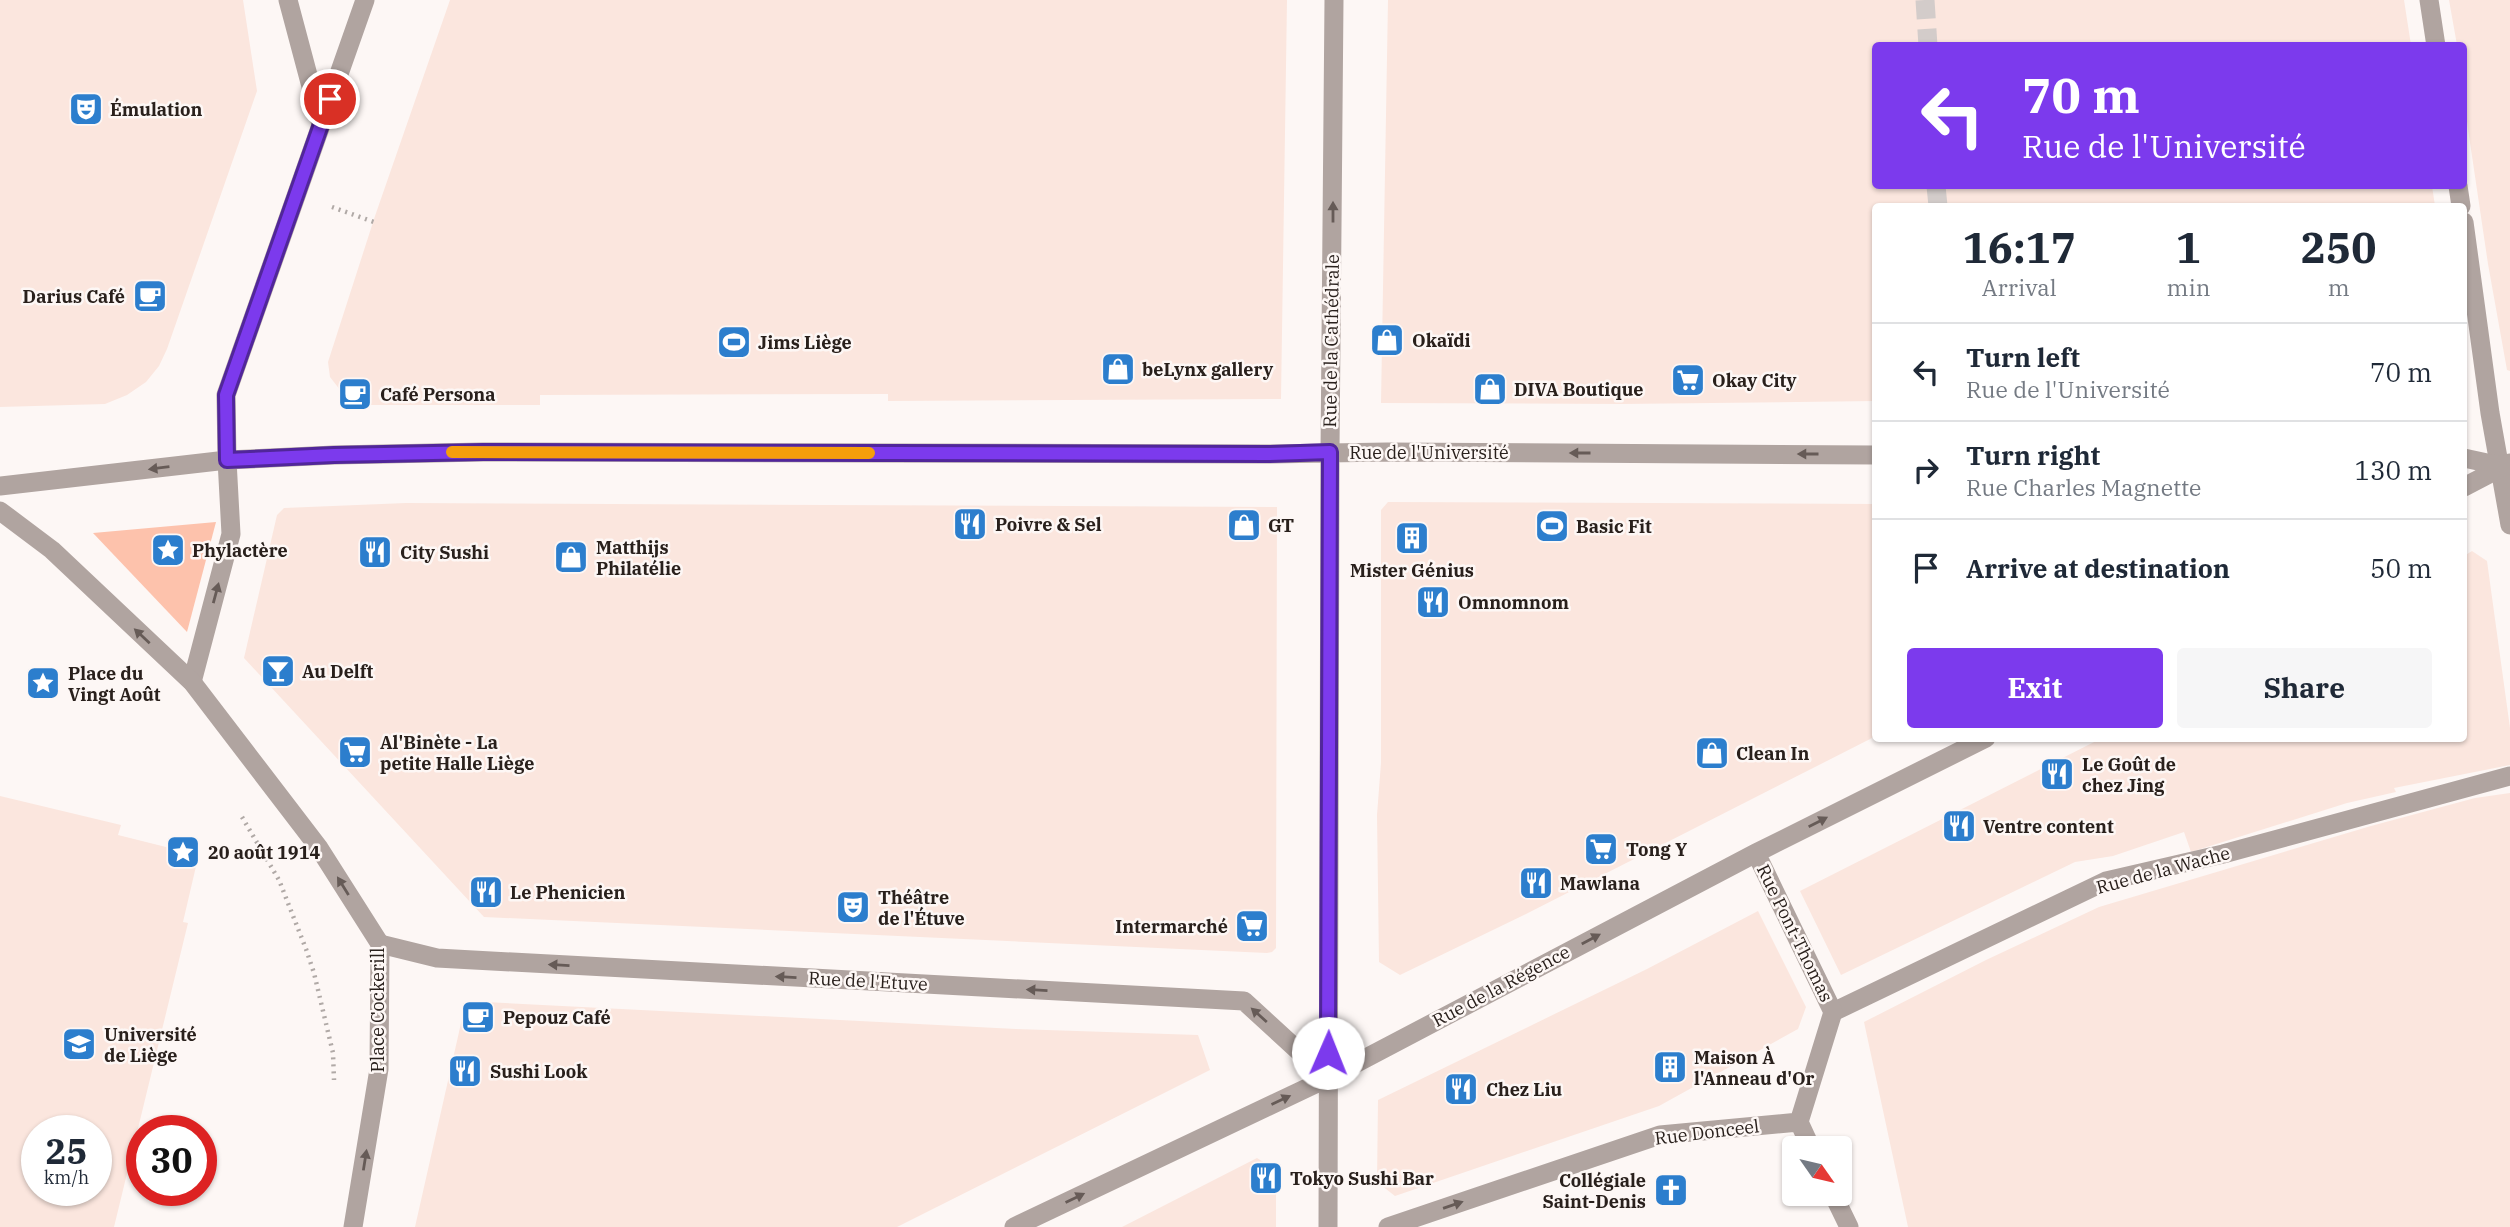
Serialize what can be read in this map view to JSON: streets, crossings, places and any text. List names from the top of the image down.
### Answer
{
  "streets": {
    "street": [
      "Rue de la Cathédrale",
      "Rue de l'Université",
      "Rue de la Wache",
      "Rue Pont-Thomas",
      "Rue de l'Etuve",
      "Rue de la Régence",
      "Place Cockerill",
      "Rue Donceel"
    ]
  },
  "crossings": [
    ["Rue de la Cathédrale", "Rue de l'Université"],
    ["Rue de la Cathédrale", "Rue de l'Etuve"],
    ["Rue de la Cathédrale", "Rue de la Régence"],
    ["Rue de la Wache", "Rue Pont-Thomas"],
    ["Rue Pont-Thomas", "Rue de la Régence"],
    ["Rue de l'Etuve", "Rue de la Régence"],
    ["Rue de l'Etuve", "Place Cockerill"]
  ],
  "one_way": [
    "Rue de la Cathédrale",
    "Rue de l'Etuve",
    "Rue de la Régence",
    "Place Cockerill",
    "Rue Donceel"
  ],
  "places": {
    "theatre": ["Émulation", "Théâtre de l'Étuve"],
    "cafe": ["Darius Café", "Café Persona", "Pepouz Café"],
    "shop": [
      "Okaïdi",
      "beLynx gallery",
      "DIVA Boutique",
      "GT",
      "Matthijs Philatélie",
      "Clean In"
    ],
    "sports": ["Jims Liège", "Basic Fit"],
    "supermarket": [
      "Okay City",
      "Al'Binète - La petite Halle Liège",
      "Tong Y",
      "Intermarché"
    ],
    "restaurant": [
      "Poivre & Sel",
      "City Sushi",
      "Omnomnom",
      "Le Goût de chez Jing",
      "Ventre content",
      "Mawlana",
      "Le Phenicien",
      "Sushi Look",
      "Chez Liu",
      "Tokyo Sushi Bar"
    ],
    "building": ["Mister Génius", "Maison À l'Anneau d'Or"],
    "place": ["Phylactère", "Place du Vingt Août", "20 août 1914"],
    "bar": ["Au Delft"],
    "school or university": ["Université de Liège"],
    "church": ["Collégiale Saint-Denis"]
  },
  "north": "bottom right",
  "page": {
    "turn": ["70 m", "Rue de l'Université"],
    "eta": [
      "16:17",
      "Arrival",
      "1",
      "min",
      "250",
      "m"
    ],
    "list": [
      {
        "name": "Turn left",
        "note": "Rue de l'Université",
        "value": "70 m"
      },
      {
        "name": "Turn right",
        "note": "Rue Charles Magnette",
        "value": "130 m"
      },
      {
        "name": "Arrive at destination",
        "value": "50 m"
      }
    ],
    "buttons": ["Exit", "Share"],
    "speed": "25 km/h",
    "limit": "30"
  }
}
